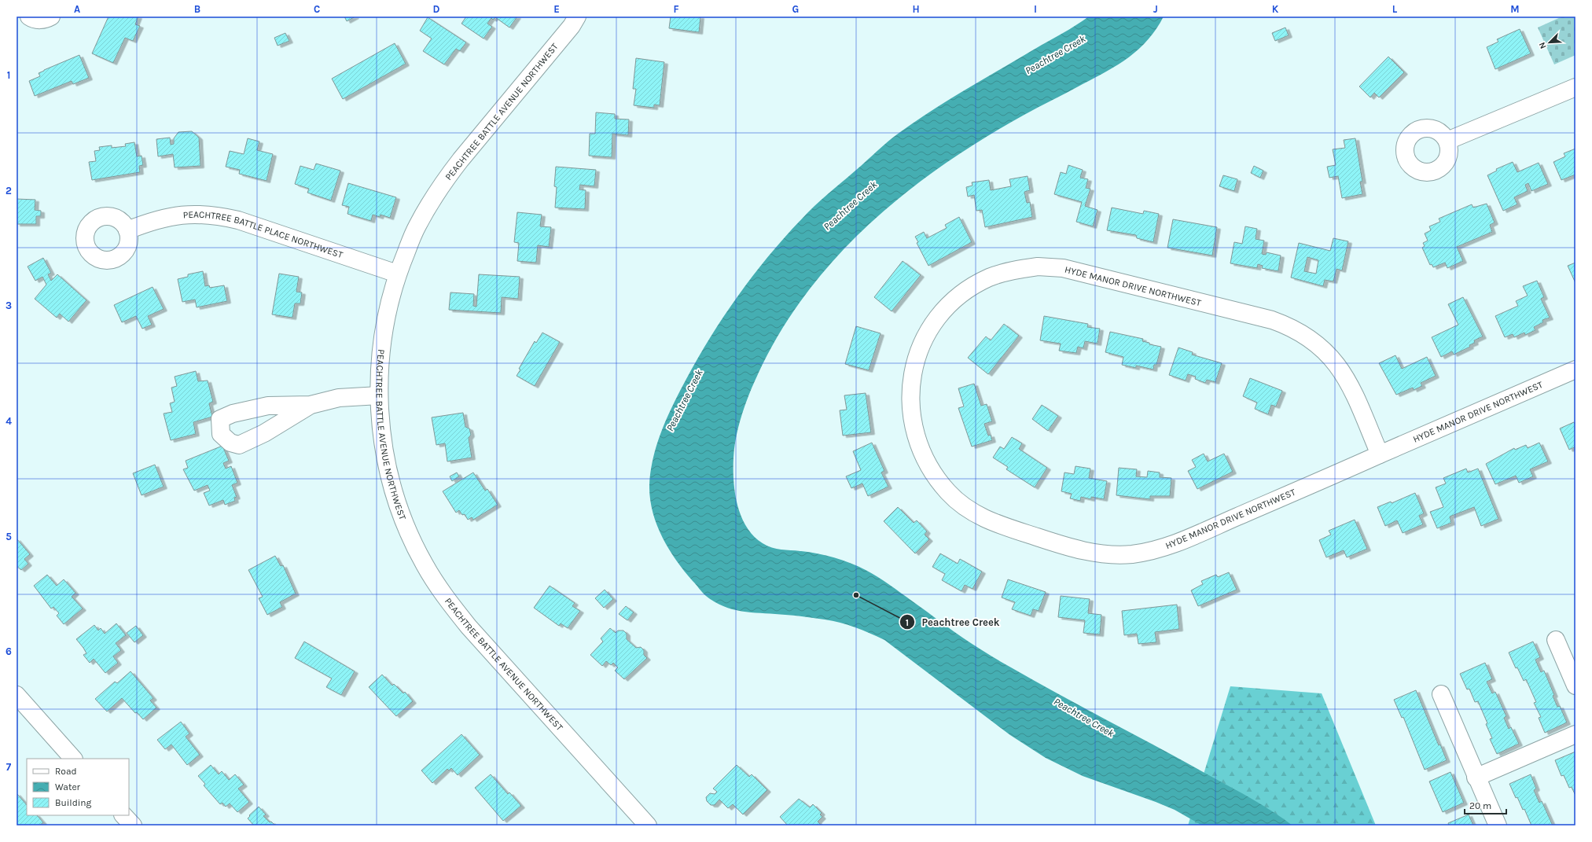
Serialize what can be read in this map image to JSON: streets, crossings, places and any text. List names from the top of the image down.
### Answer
{
  "streets": {
    "street": ["PEACHTREE BATTLE AVENUE NORTHWEST", "PEACHTREE BATTLE PLACE NORTHWEST", "HYDE MANOR DRIVE NORTHWEST"]
  },
  "crossings": [
    ["PEACHTREE BATTLE AVENUE NORTHWEST", "PEACHTREE BATTLE PLACE NORTHWEST"]
  ],
  "water": ["Peachtree Creek"],
  "places": ["Peachtree Creek"],
  "legend": ["Road", "Water", "Building"],
  "scale_bar": "20 m",
  "north": "bottom left",
  "grid": {
    "columns": [
      "A",
      "B",
      "C",
      "D",
      "E",
      "F",
      "G",
      "H",
      "I",
      "J",
      "K",
      "L",
      "M"
    ],
    "rows": [
      "1",
      "2",
      "3",
      "4",
      "5",
      "6",
      "7"
    ]
  }
}
